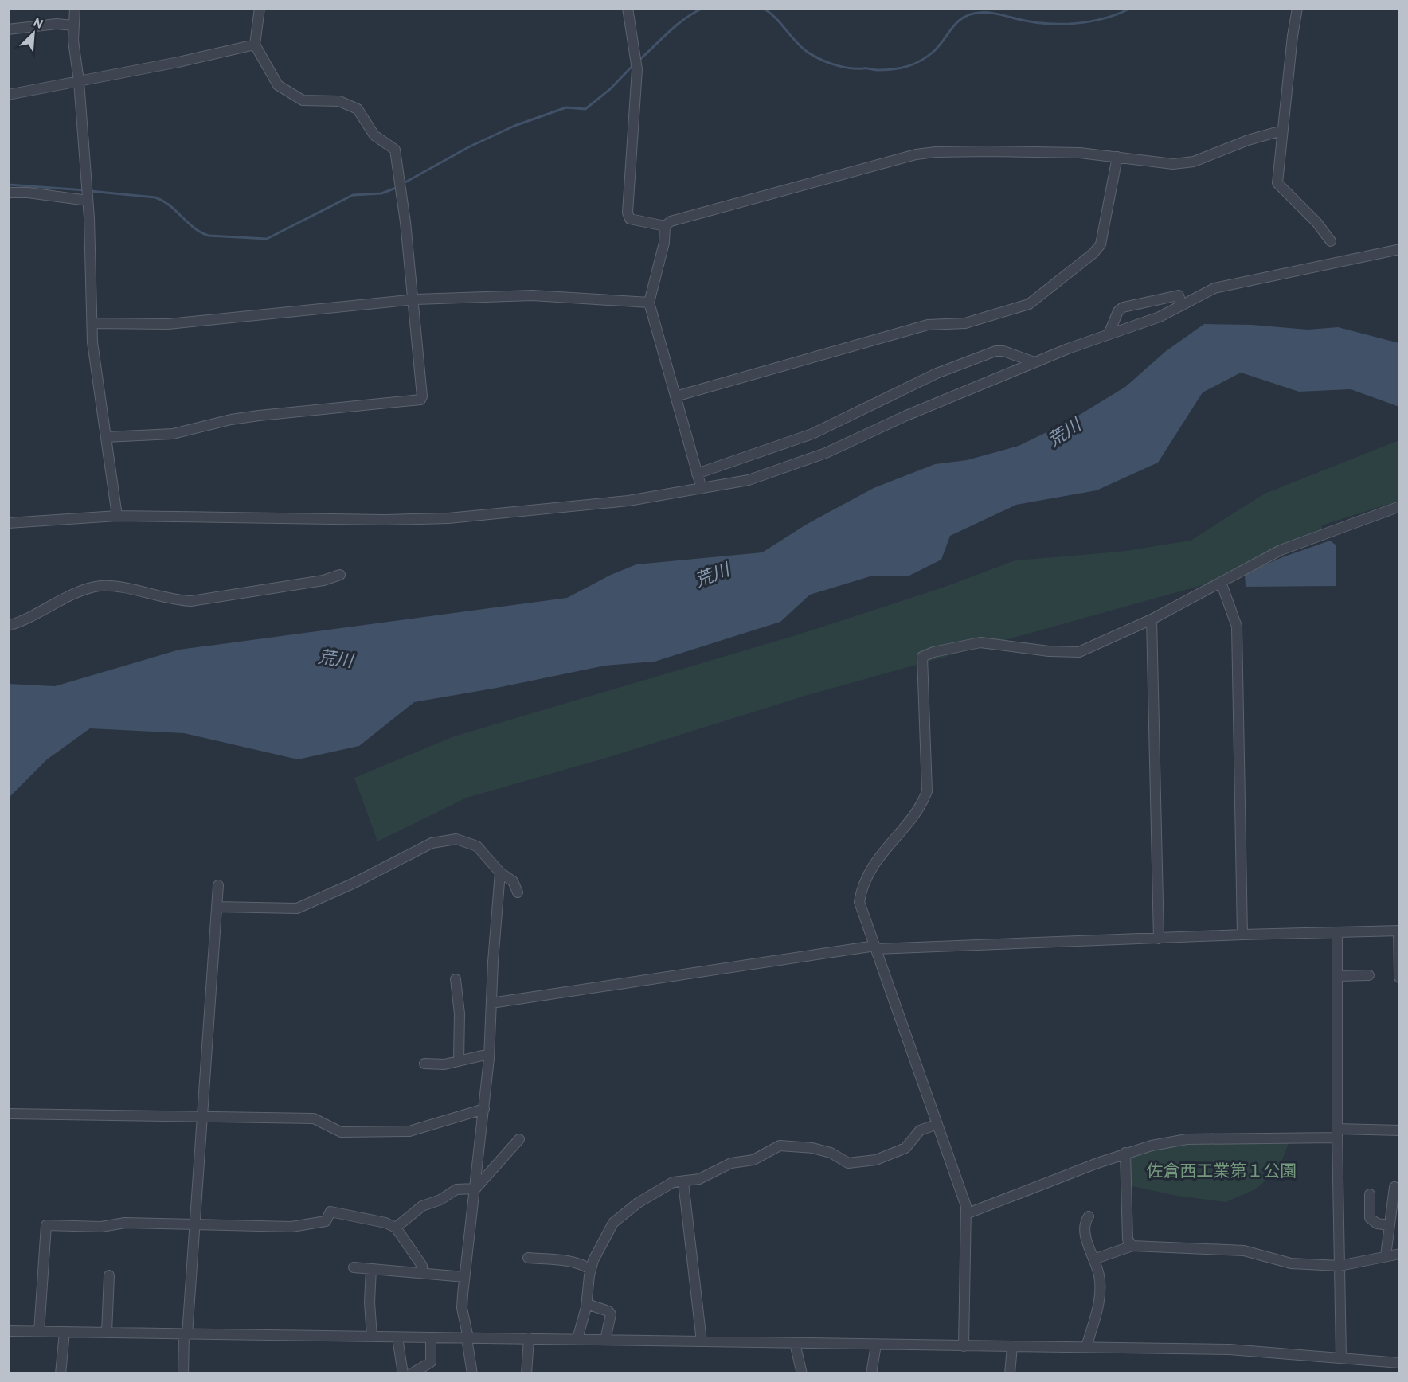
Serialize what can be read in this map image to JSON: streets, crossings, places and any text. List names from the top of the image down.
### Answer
{
  "water": ["荒川"],
  "parks": ["佐倉西工業第１公園"],
  "north": "top right"
}
